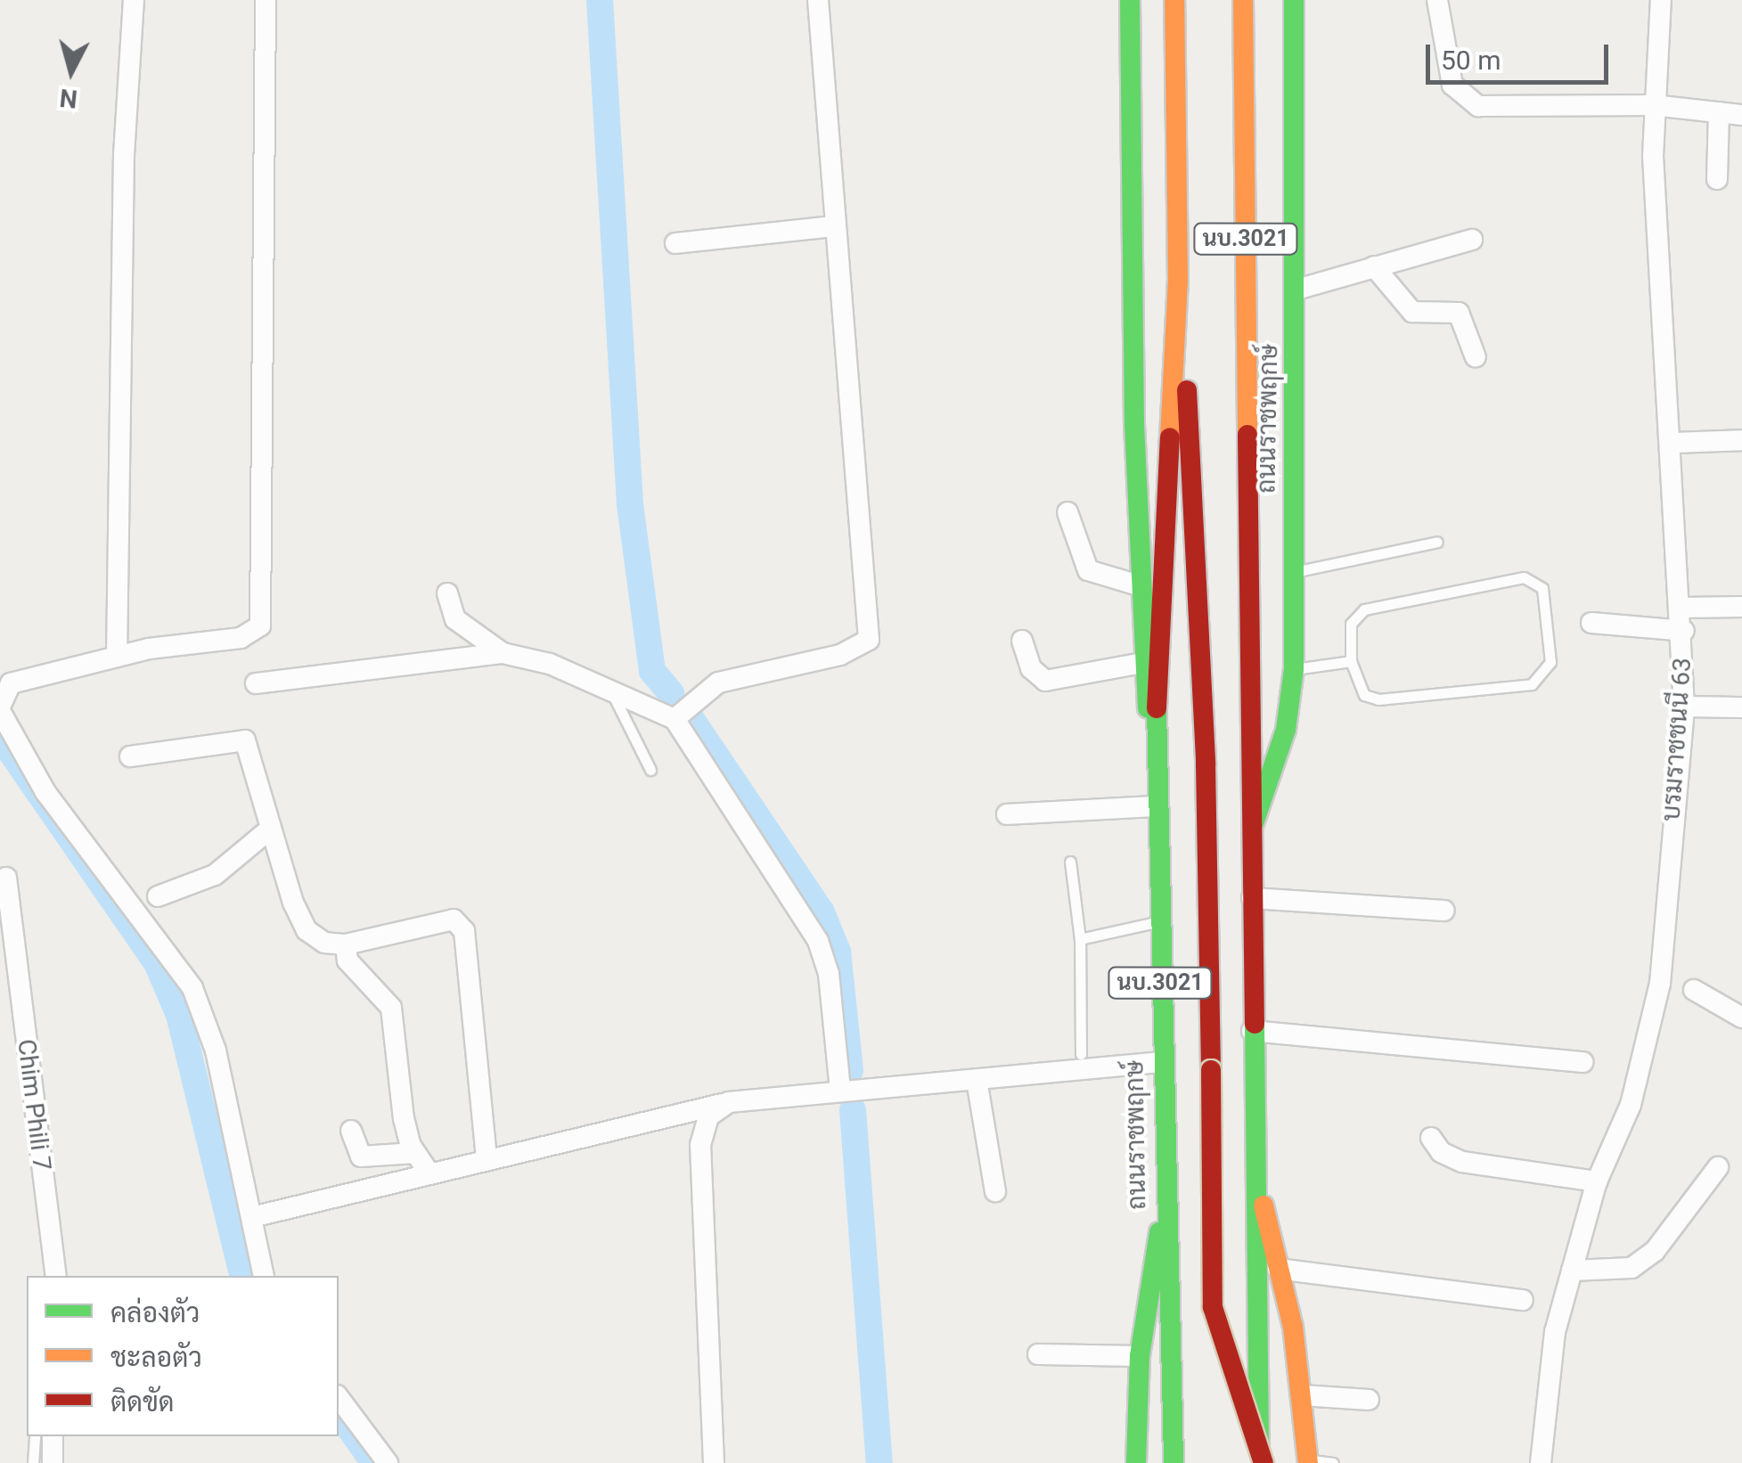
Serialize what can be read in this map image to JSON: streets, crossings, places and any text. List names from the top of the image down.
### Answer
{
  "streets": {
    "main road": ["นบ.3021", "ถนนราชพฤกษ์"],
    "street": ["บรมราชชนนี 63", "Chim Phili 7"]
  },
  "legend": ["คล่องตัว", "ชะลอตัว", "ติดขัด"],
  "scale_bar": "50 m",
  "north": "bottom"
}
